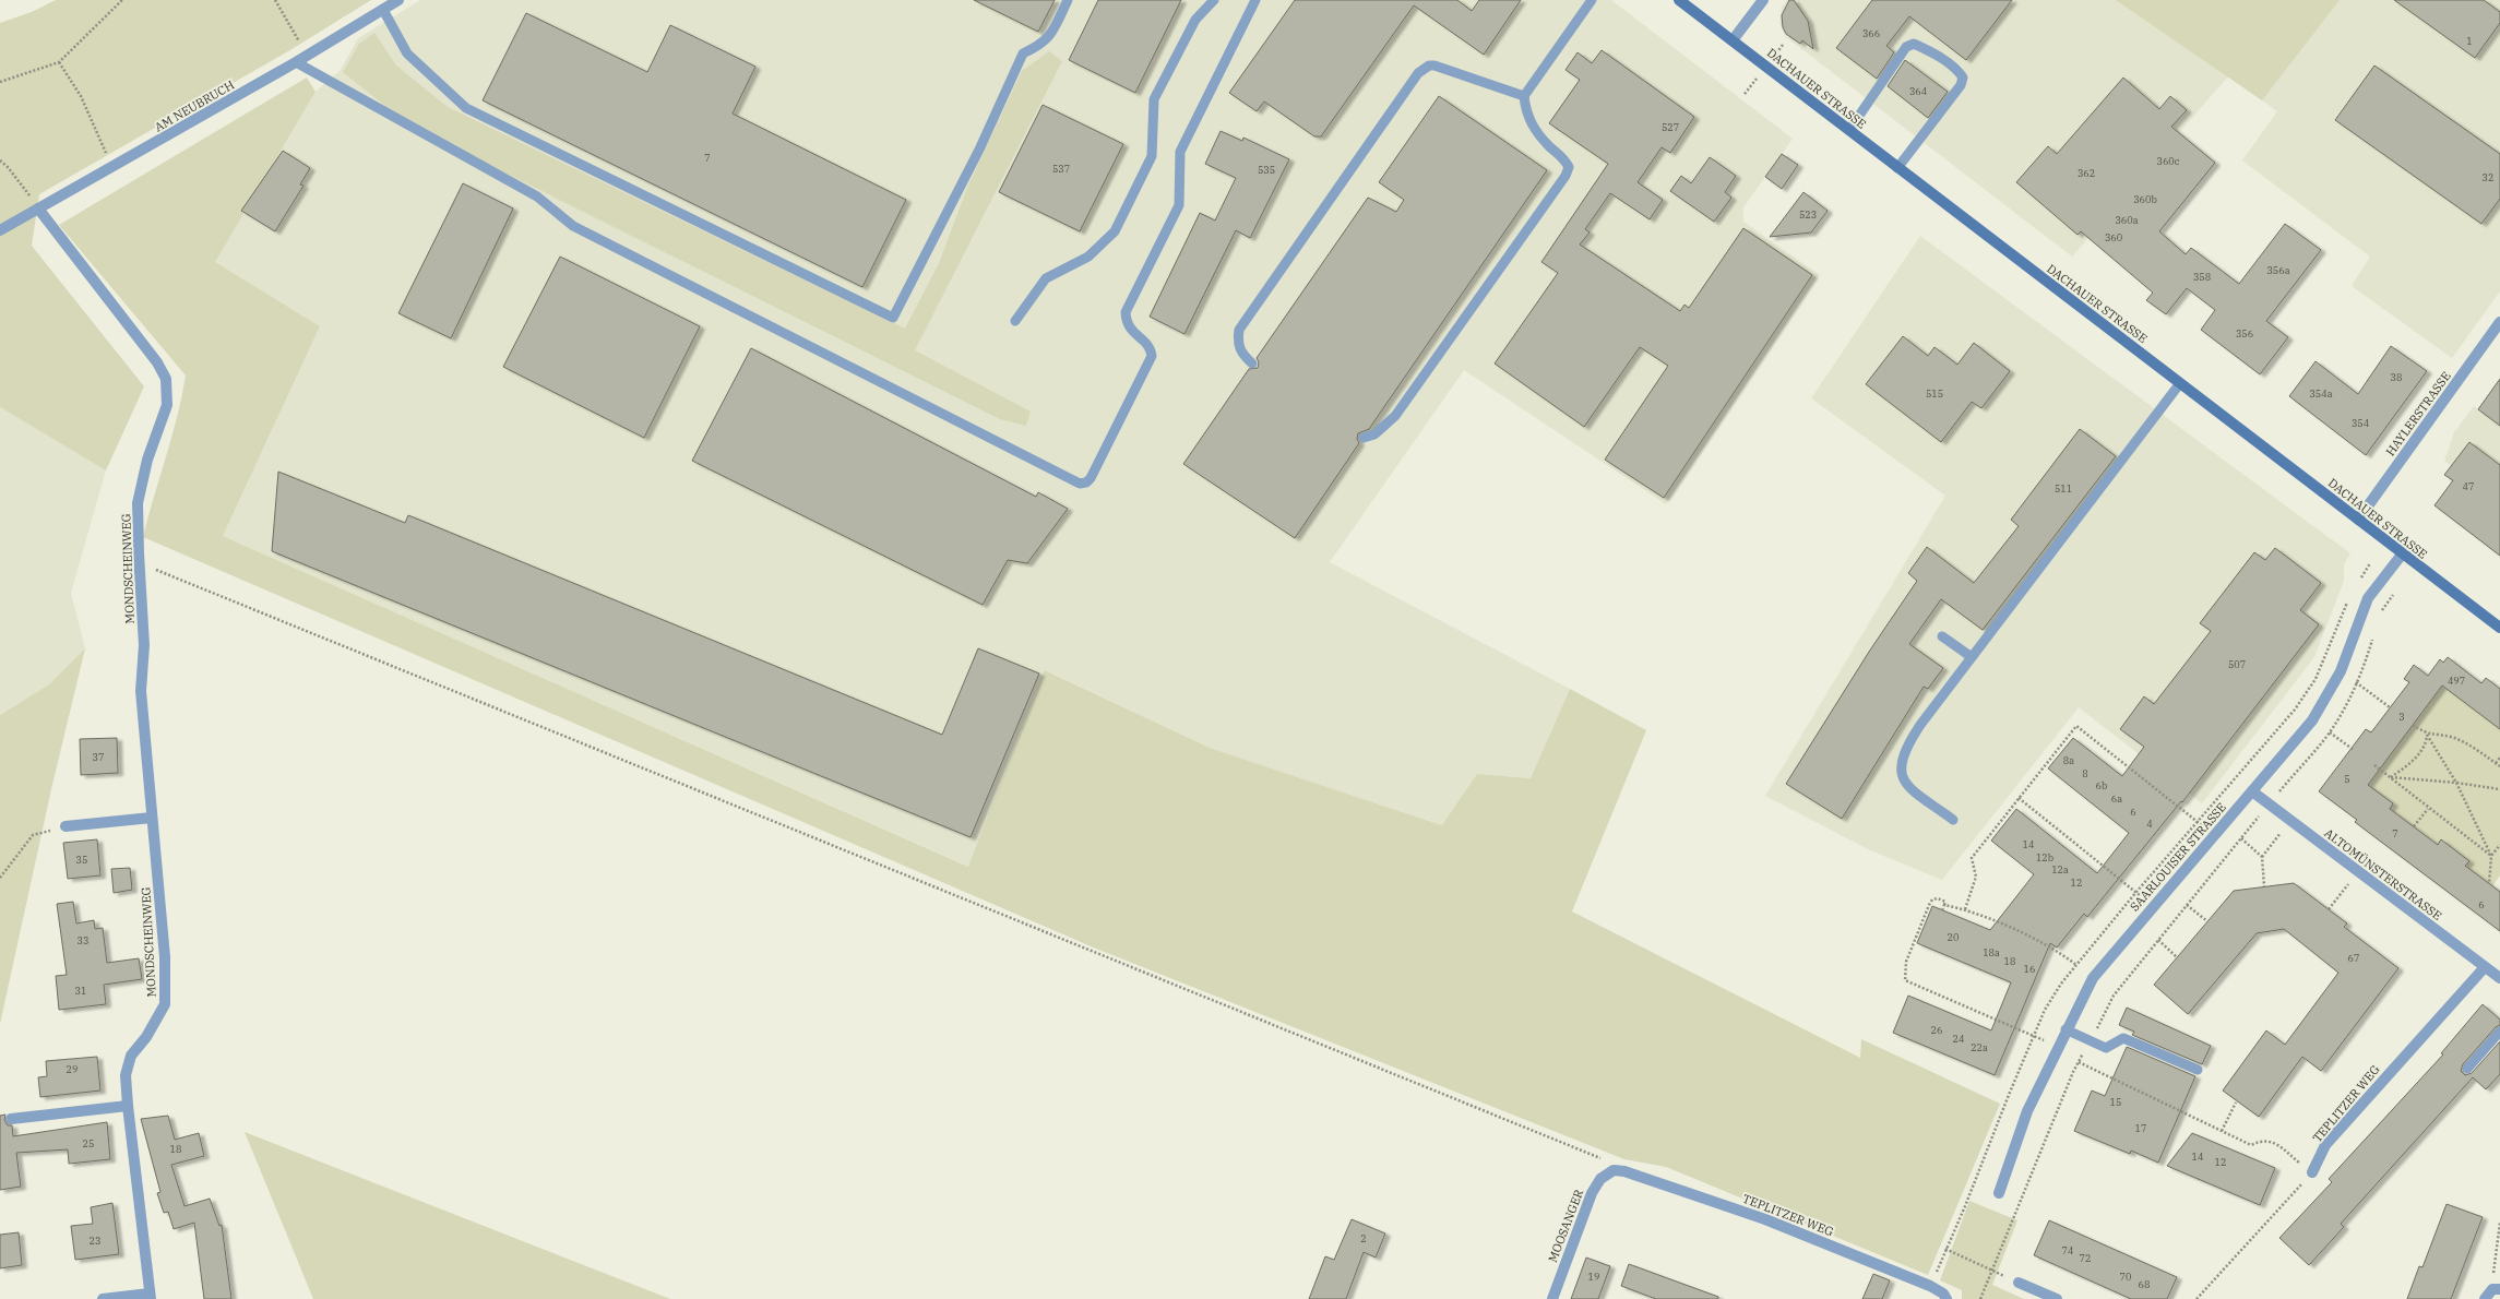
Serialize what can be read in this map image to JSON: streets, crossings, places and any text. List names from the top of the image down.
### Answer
{
  "streets": {
    "main road": ["DACHAUER STRASSE"],
    "street": [
      "AM NEUBRUCH",
      "HAYLERSTRASSE",
      "MONDSCHEINWEG",
      "SAARLOUISER STRASSE",
      "ALTOMÜNSTERSTRASSE",
      "TEPLITZER WEG",
      "MOOSANGER"
    ]
  },
  "crossings": [
    ["DACHAUER STRASSE", "HAYLERSTRASSE"],
    ["DACHAUER STRASSE", "SAARLOUISER STRASSE"],
    ["AM NEUBRUCH", "MONDSCHEINWEG"],
    ["SAARLOUISER STRASSE", "ALTOMÜNSTERSTRASSE"],
    ["ALTOMÜNSTERSTRASSE", "TEPLITZER WEG"],
    ["TEPLITZER WEG", "MOOSANGER"]
  ],
  "house_numbers": [
    "366",
    "1",
    "364",
    "527",
    "7",
    "360c",
    "537",
    "535",
    "362",
    "32",
    "360b",
    "523",
    "360a",
    "360",
    "356a",
    "358",
    "356",
    "38",
    "515",
    "354a",
    "354",
    "47",
    "511",
    "507",
    "497",
    "3",
    "37",
    "8a",
    "8",
    "5",
    "6b",
    "6a",
    "6",
    "4",
    "7",
    "14",
    "12b",
    "35",
    "12a",
    "12",
    "6",
    "20",
    "33",
    "18a",
    "67",
    "18",
    "16",
    "31",
    "26",
    "24",
    "22a",
    "29",
    "15",
    "17",
    "25",
    "18",
    "14",
    "12",
    "2",
    "23",
    "74",
    "72",
    "19",
    "70",
    "68"
  ]
}
